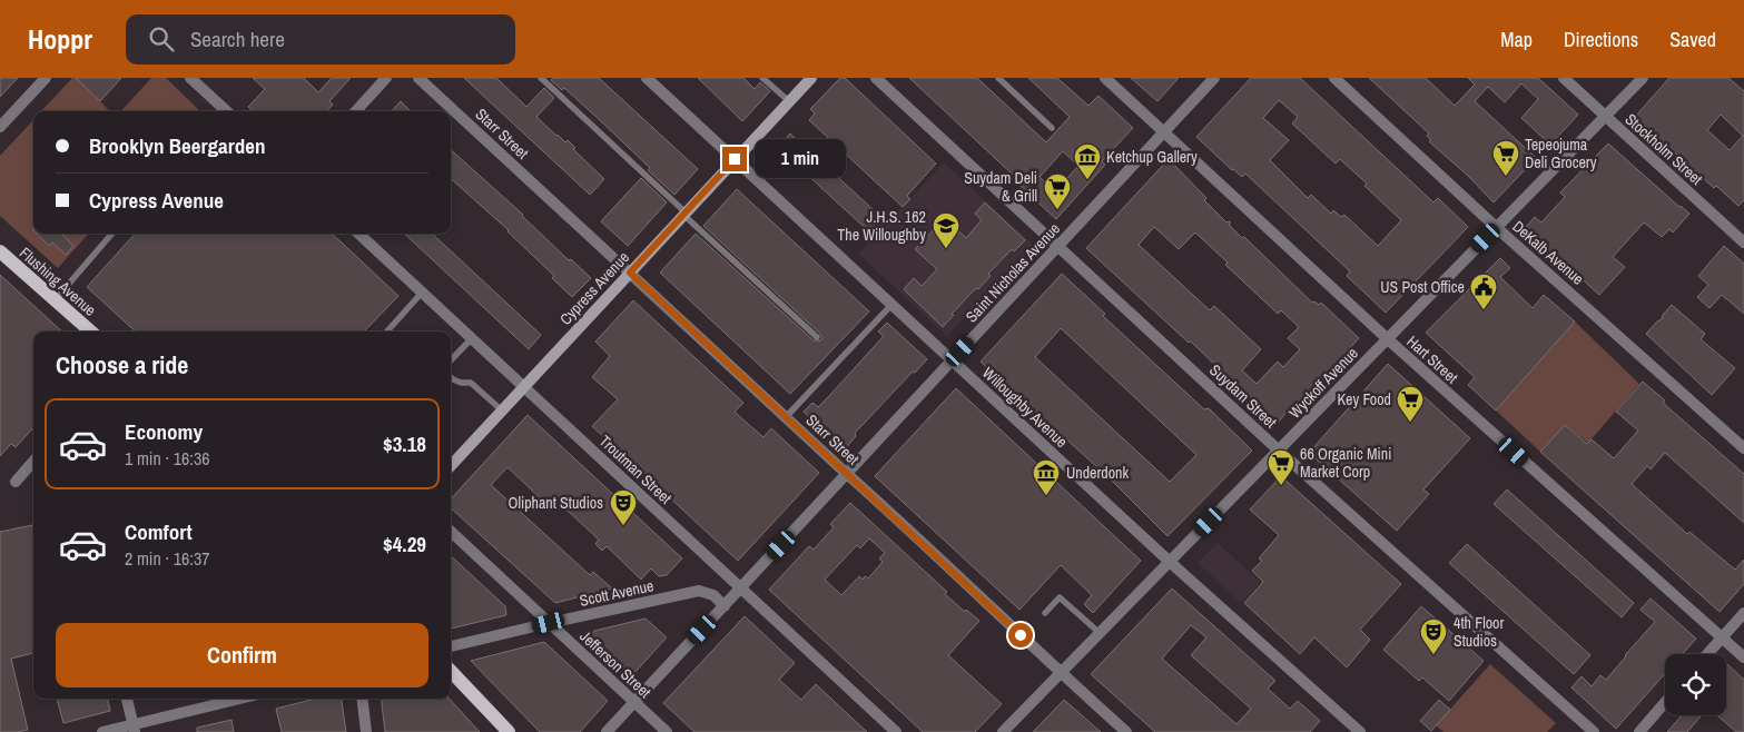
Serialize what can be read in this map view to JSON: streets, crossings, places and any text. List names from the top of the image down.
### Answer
{
  "streets": {
    "main road": ["Flushing Avenue", "Cypress Avenue"],
    "street": [
      "Starr Street",
      "Stockholm Street",
      "DeKalb Avenue",
      "Saint Nicholas Avenue",
      "Hart Street",
      "Wyckoff Avenue",
      "Suydam Street",
      "Willoughby Avenue",
      "Troutman Street",
      "Scott Avenue",
      "Jefferson Street"
    ]
  },
  "crossings": [
    ["Starr Street", "Saint Nicholas Avenue"],
    ["Starr Street", "Cypress Avenue"],
    ["Starr Street", "Wyckoff Avenue"],
    ["Stockholm Street", "Wyckoff Avenue"],
    ["DeKalb Avenue", "Wyckoff Avenue"],
    ["Saint Nicholas Avenue", "Hart Street"],
    ["Saint Nicholas Avenue", "Suydam Street"],
    ["Saint Nicholas Avenue", "Willoughby Avenue"],
    ["Saint Nicholas Avenue", "Troutman Street"],
    ["Saint Nicholas Avenue", "Scott Avenue"],
    ["Saint Nicholas Avenue", "Jefferson Street"],
    ["Cypress Avenue", "Willoughby Avenue"],
    ["Cypress Avenue", "Troutman Street"],
    ["Hart Street", "Wyckoff Avenue"],
    ["Wyckoff Avenue", "Suydam Street"],
    ["Wyckoff Avenue", "Willoughby Avenue"],
    ["Scott Avenue", "Jefferson Street"]
  ],
  "places": {
    "supermarket": [
      "Tepeojuma Deli Grocery",
      "Suydam Deli & Grill",
      "Key Food",
      "66 Organic Mini Market Corp"
    ],
    "museum": ["Ketchup Gallery", "Underdonk"],
    "school or university": ["J.H.S. 162 The Willoughby"],
    "public building": ["US Post Office"],
    "theatre": ["Oliphant Studios", "4th Floor Studios"]
  },
  "page": {
    "header": "Hoppr",
    "search": "Search here",
    "nav": ["Map", "Directions", "Saved"],
    "banner": ["Brooklyn Beergarden", "Cypress Avenue"],
    "bubble": "1 min",
    "heading": "Choose a ride",
    "list": [
      {
        "name": "Economy",
        "note": "1 min · 16:36",
        "value": "$3.18"
      },
      {
        "name": "Comfort",
        "note": "2 min · 16:37",
        "value": "$4.29"
      }
    ],
    "buttons": "Confirm"
  }
}
